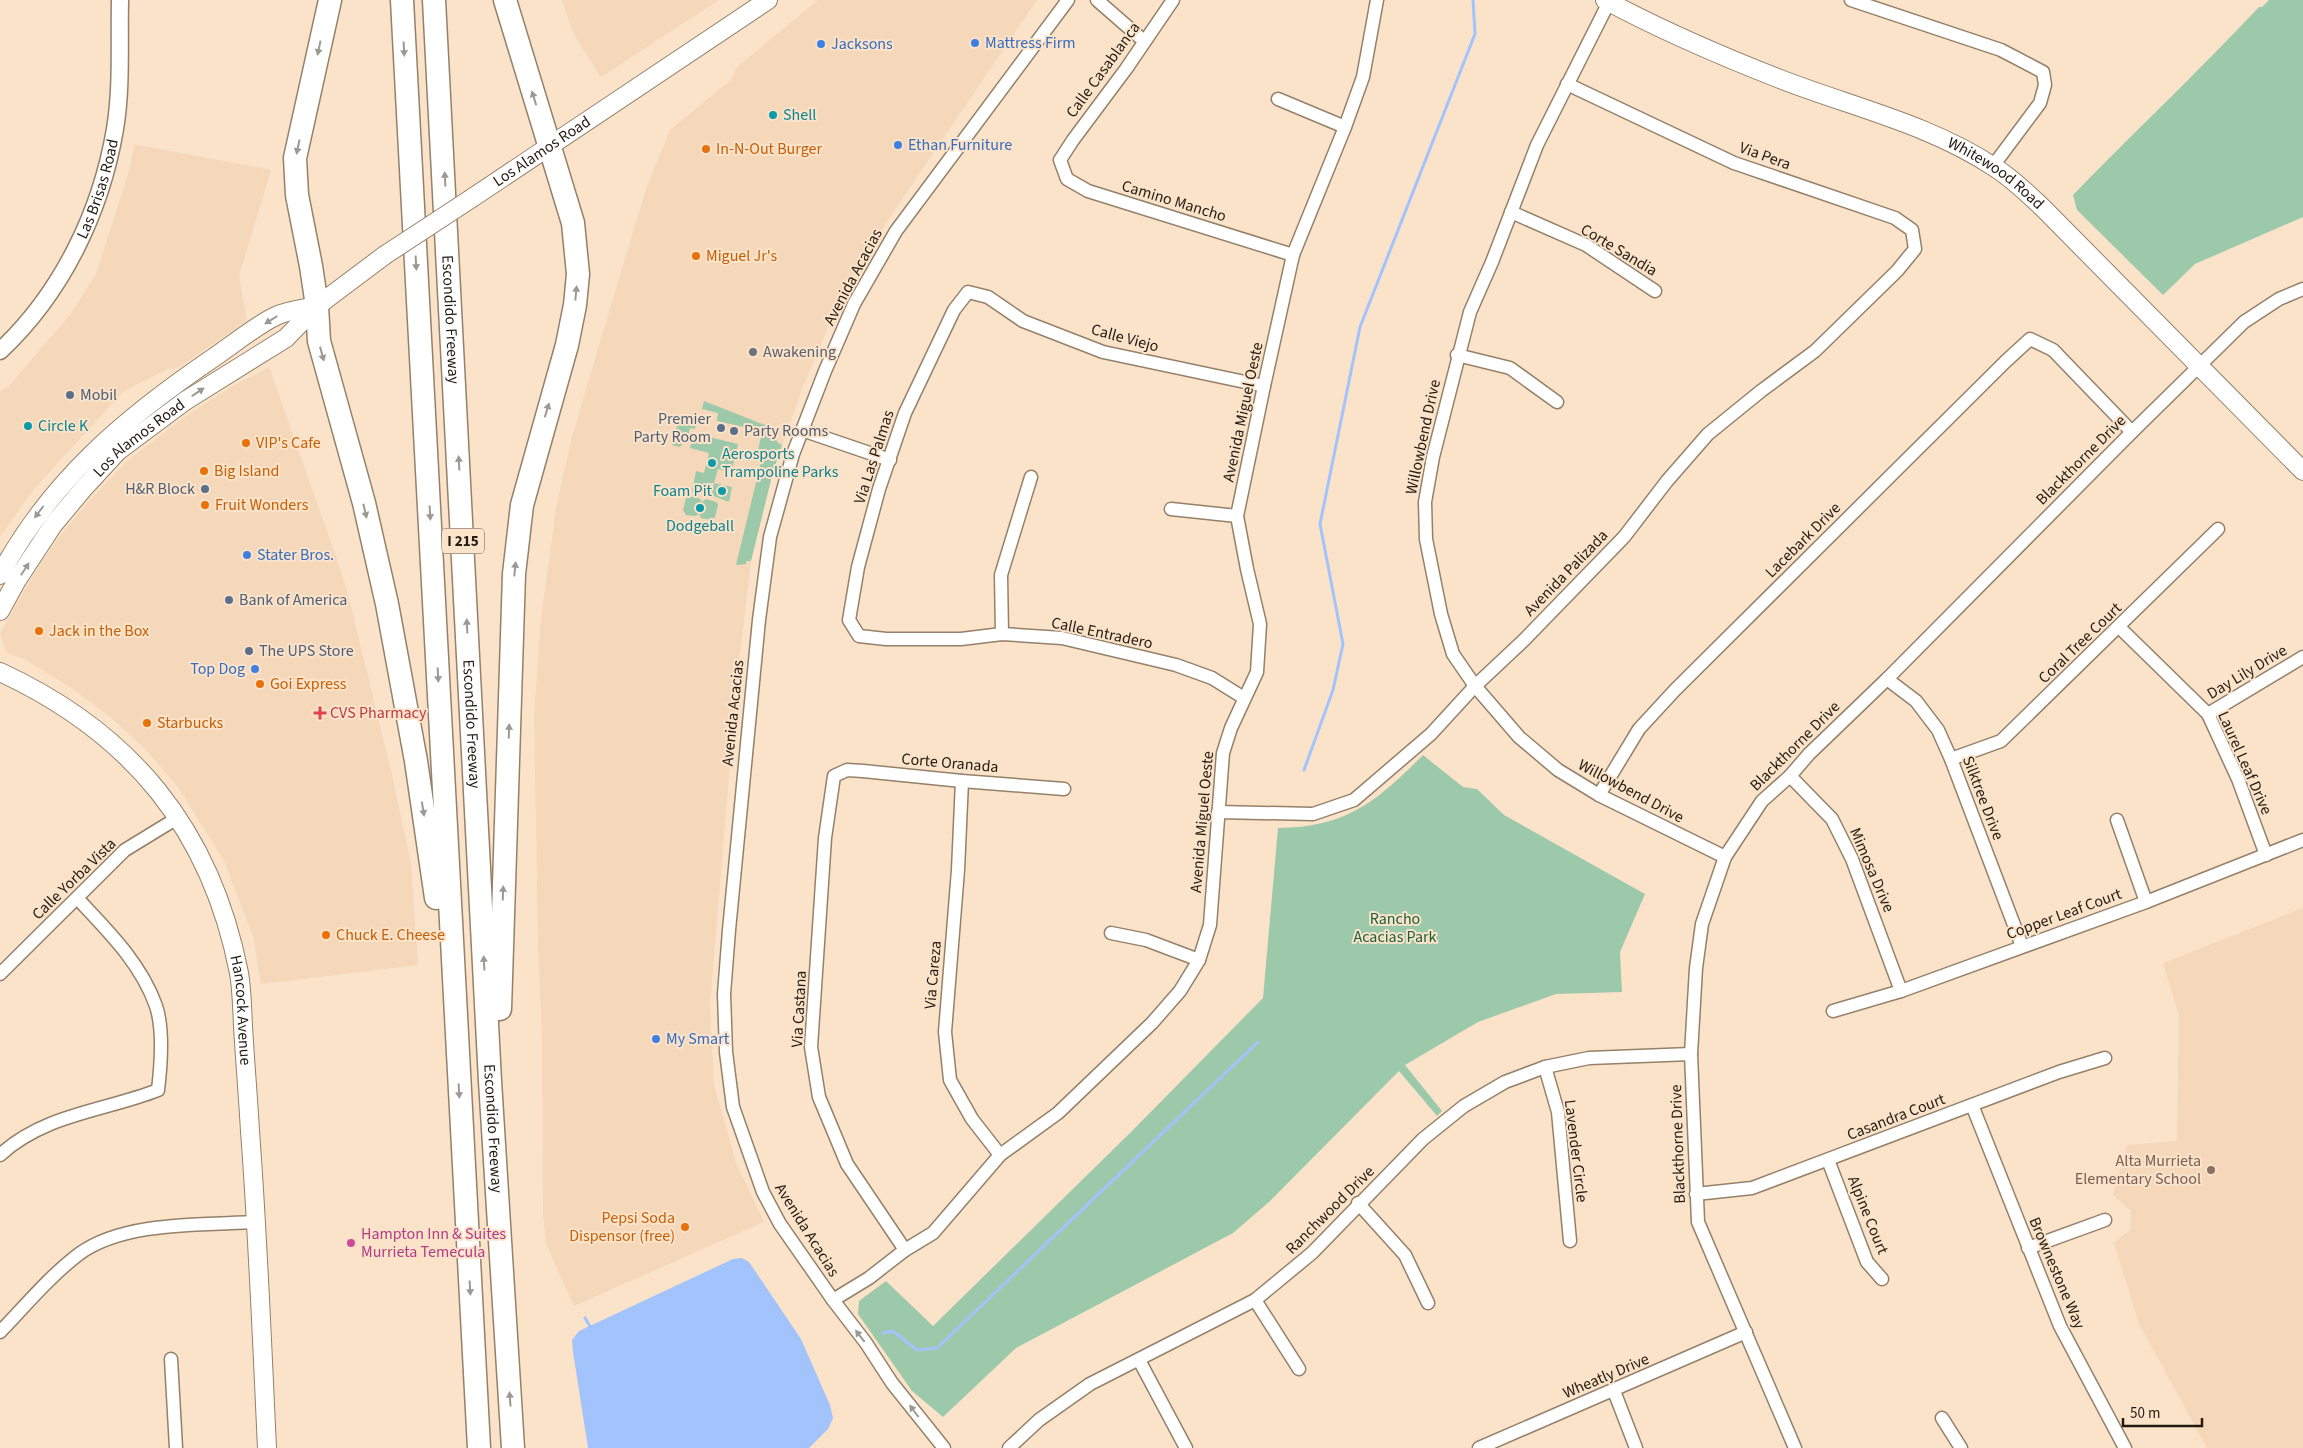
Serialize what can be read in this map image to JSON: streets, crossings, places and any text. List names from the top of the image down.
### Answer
{
  "streets": {
    "highway": ["Escondido Freeway", "I 215"],
    "main road": ["Los Alamos Road", "Whitewood Road", "Hancock Avenue"],
    "street": [
      "Calle Casablanca",
      "Via Pera",
      "Las Brisas Road",
      "Camino Mancho",
      "Corte Sandia",
      "Avenida Acacias",
      "Calle Viejo",
      "Avenida Miguel Oeste",
      "Willowbend Drive",
      "Via Las Palmas",
      "Blackthorne Drive",
      "Lacebark Drive",
      "Avenida Palizada",
      "Calle Entradero",
      "Coral Tree Court",
      "Day Lily Drive",
      "Corte Oranada",
      "Laurel Leaf Drive",
      "Silktree Drive",
      "Mimosa Drive",
      "Calle Yorba Vista",
      "Copper Leaf Court",
      "Via Careza",
      "Via Castana",
      "Casandra Court",
      "Lavender Circle",
      "Ranchwood Drive",
      "Alpine Court",
      "Brownestone Way",
      "Wheatly Drive"
    ]
  },
  "crossings": [
    ["Calle Casablanca", "Camino Mancho"],
    ["Via Pera", "Willowbend Drive"],
    ["Via Pera", "Avenida Palizada"],
    ["Whitewood Road", "Willowbend Drive"],
    ["Whitewood Road", "Blackthorne Drive"],
    ["Camino Mancho", "Avenida Miguel Oeste"],
    ["Corte Sandia", "Willowbend Drive"],
    ["Avenida Acacias", "Avenida Miguel Oeste"],
    ["Calle Viejo", "Avenida Miguel Oeste"],
    ["Calle Viejo", "Via Las Palmas"],
    ["Avenida Miguel Oeste", "Avenida Palizada"],
    ["Avenida Miguel Oeste", "Calle Entradero"],
    ["Avenida Miguel Oeste", "Via Careza"],
    ["Avenida Miguel Oeste", "Via Castana"],
    ["Willowbend Drive", "Blackthorne Drive"],
    ["Willowbend Drive", "Lacebark Drive"],
    ["Willowbend Drive", "Avenida Palizada"],
    ["Via Las Palmas", "Calle Entradero"],
    ["Blackthorne Drive", "Lacebark Drive"],
    ["Blackthorne Drive", "Silktree Drive"],
    ["Blackthorne Drive", "Mimosa Drive"],
    ["Blackthorne Drive", "Casandra Court"],
    ["Blackthorne Drive", "Ranchwood Drive"],
    ["Blackthorne Drive", "Wheatly Drive"],
    ["Coral Tree Court", "Laurel Leaf Drive"],
    ["Coral Tree Court", "Silktree Drive"],
    ["Day Lily Drive", "Laurel Leaf Drive"],
    ["Corte Oranada", "Via Careza"],
    ["Corte Oranada", "Via Castana"],
    ["Laurel Leaf Drive", "Copper Leaf Court"],
    ["Silktree Drive", "Copper Leaf Court"],
    ["Mimosa Drive", "Copper Leaf Court"],
    ["Calle Yorba Vista", "Hancock Avenue"],
    ["Casandra Court", "Alpine Court"],
    ["Casandra Court", "Brownestone Way"],
    ["Lavender Circle", "Ranchwood Drive"]
  ],
  "parks": ["Rancho Acacias Park"],
  "places": {
    "other": [
      "Mattress Firm",
      "Jacksons",
      "Shell",
      "Ethan Furniture",
      "In-N-Out Burger",
      "Miguel Jr's",
      "Awakening",
      "Mobil",
      "Circle K",
      "Premier Party Room",
      "Party Rooms",
      "VIP's Cafe",
      "Aerosports Trampoline Parks",
      "Big Island",
      "H&R Block",
      "Foam Pit",
      "Fruit Wonders",
      "Dodgeball",
      "Stater Bros.",
      "Bank of America",
      "Jack in the Box",
      "The UPS Store",
      "Top Dog",
      "Goi Express",
      "Starbucks",
      "Chuck E. Cheese",
      "My Smart",
      "Alta Murrieta Elementary School",
      "Pepsi Soda Dispensor (free)",
      "Hampton Inn & Suites Murrieta Temecula"
    ],
    "health": ["CVS Pharmacy"]
  },
  "scale_bar": "50 m"
}
